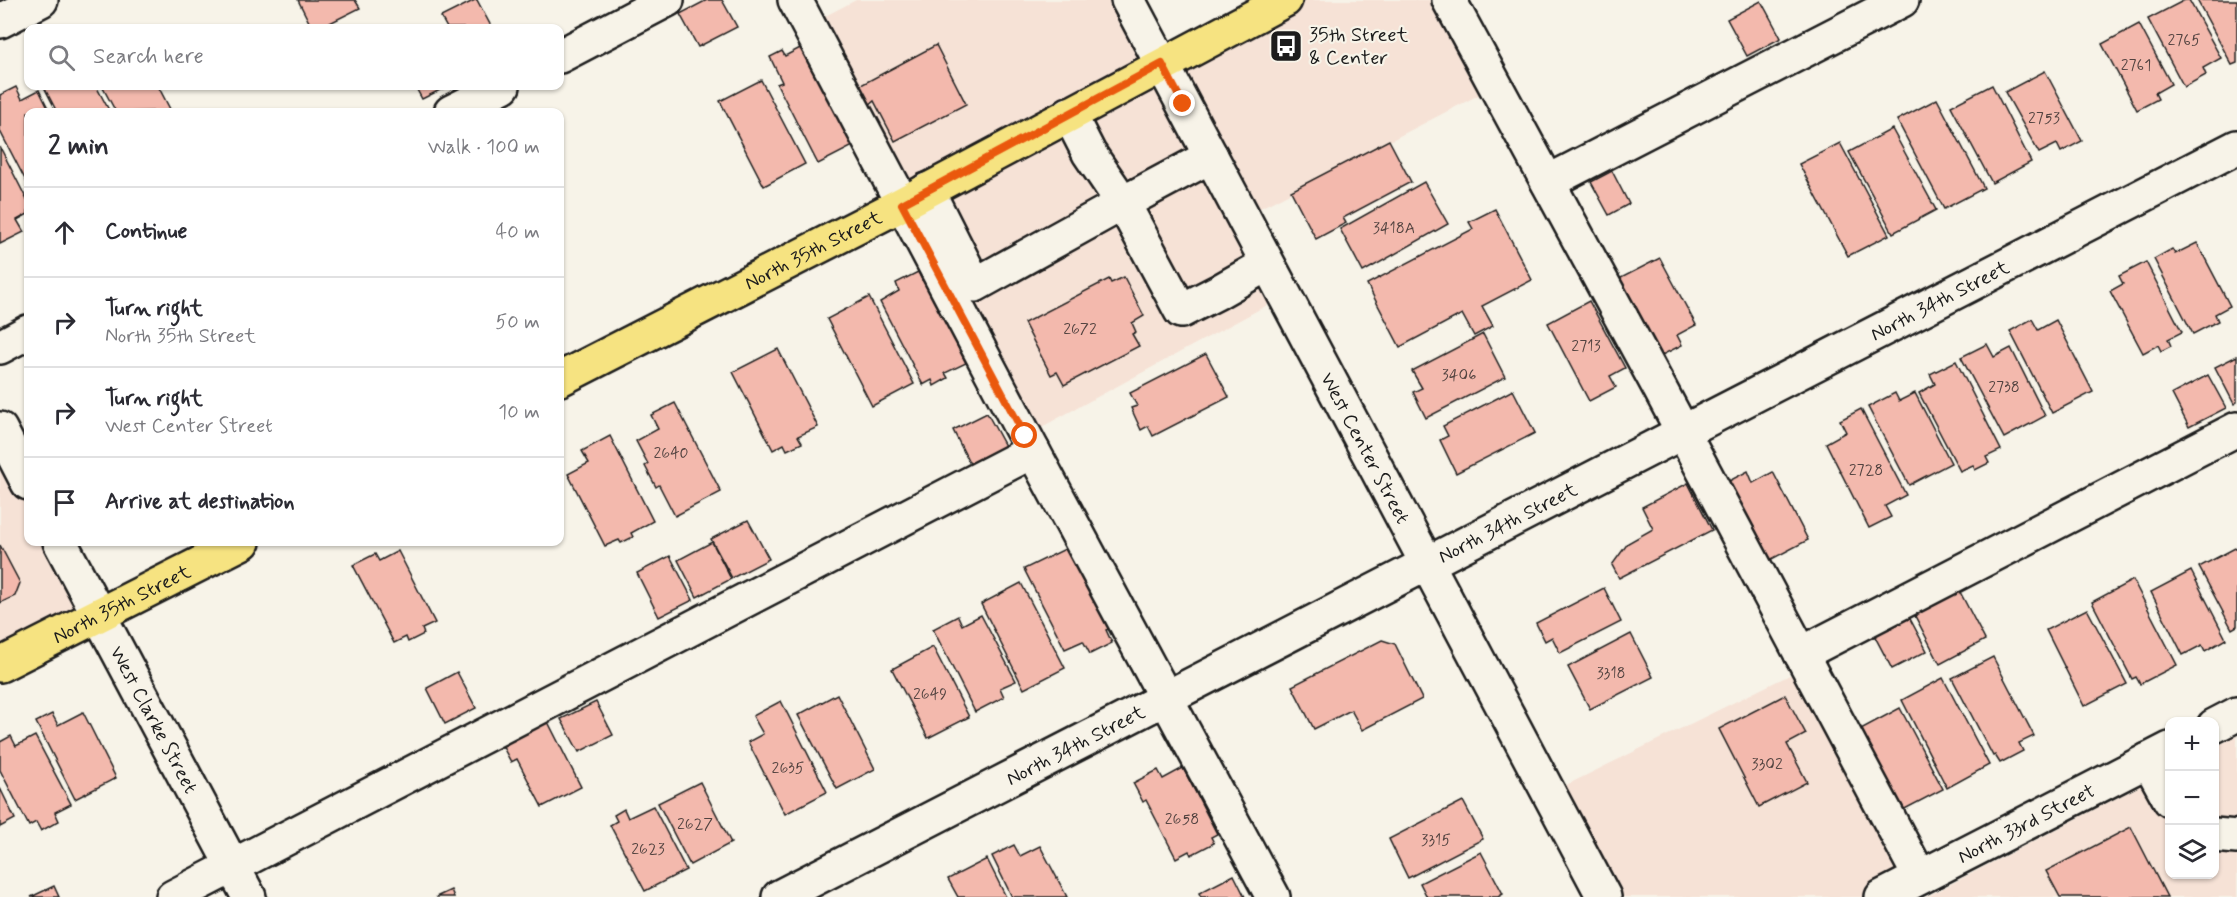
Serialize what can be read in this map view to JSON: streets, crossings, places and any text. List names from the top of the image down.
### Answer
{
  "streets": {
    "main road": ["North 35th Street"],
    "street": [
      "North 34th Street",
      "West Center Street",
      "West Clarke Street",
      "North 33rd Street"
    ]
  },
  "crossings": [
    ["North 35th Street", "West Center Street"],
    ["North 35th Street", "West Clarke Street"],
    ["North 34th Street", "West Center Street"]
  ],
  "places": {
    "bus stop": ["35th Street & Center"]
  },
  "house_numbers": [
    "2765",
    "2761",
    "2753",
    "3418A",
    "2672",
    "2713",
    "3406",
    "2738",
    "2640",
    "2728",
    "3318",
    "2649",
    "3302",
    "2635",
    "2658",
    "2627",
    "3315",
    "2623"
  ],
  "page": {
    "search": "Search here",
    "heading": ["2 min", "Walk · 100 m"],
    "list": [
      ["Continue", "40 m"],
      ["Turn right", "North 35th Street", "50 m"],
      ["Turn right", "West Center Street", "10 m"],
      "Arrive at destination"
    ],
    "map_buttons": ["+", "−"]
  }
}
